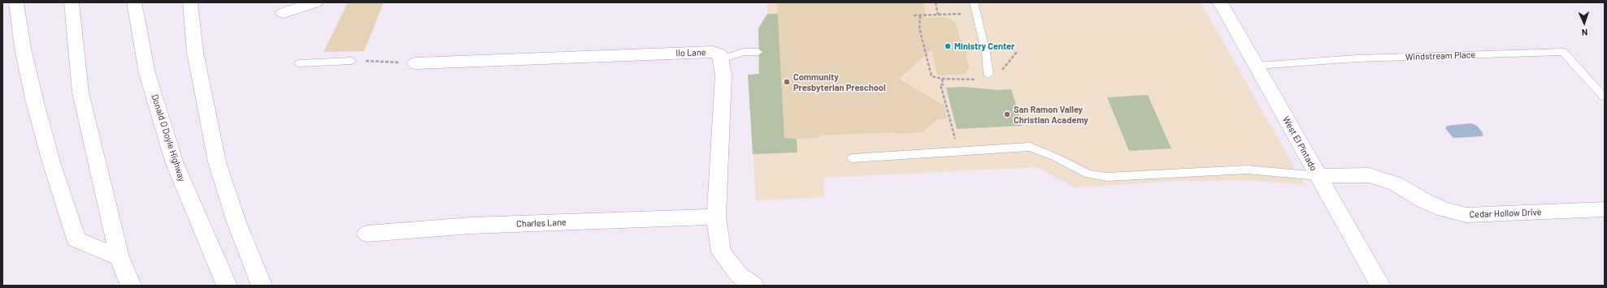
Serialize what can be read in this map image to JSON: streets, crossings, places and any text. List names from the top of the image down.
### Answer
{
  "streets": {
    "main road": [
      "Ilo Lane",
      "Donald D Doyle Highway",
      "West El Pintado",
      "Cedar Hollow Drive",
      "Charles Lane"
    ],
    "lane": ["Windstream Place"]
  },
  "crossings": [
    ["Windstream Place", "West El Pintado"],
    ["West El Pintado", "Cedar Hollow Drive"]
  ],
  "places": ["Ministry Center", "Community Presbyterian Preschool", "San Ramon Valley Christian Academy"],
  "north": "bottom"
}
